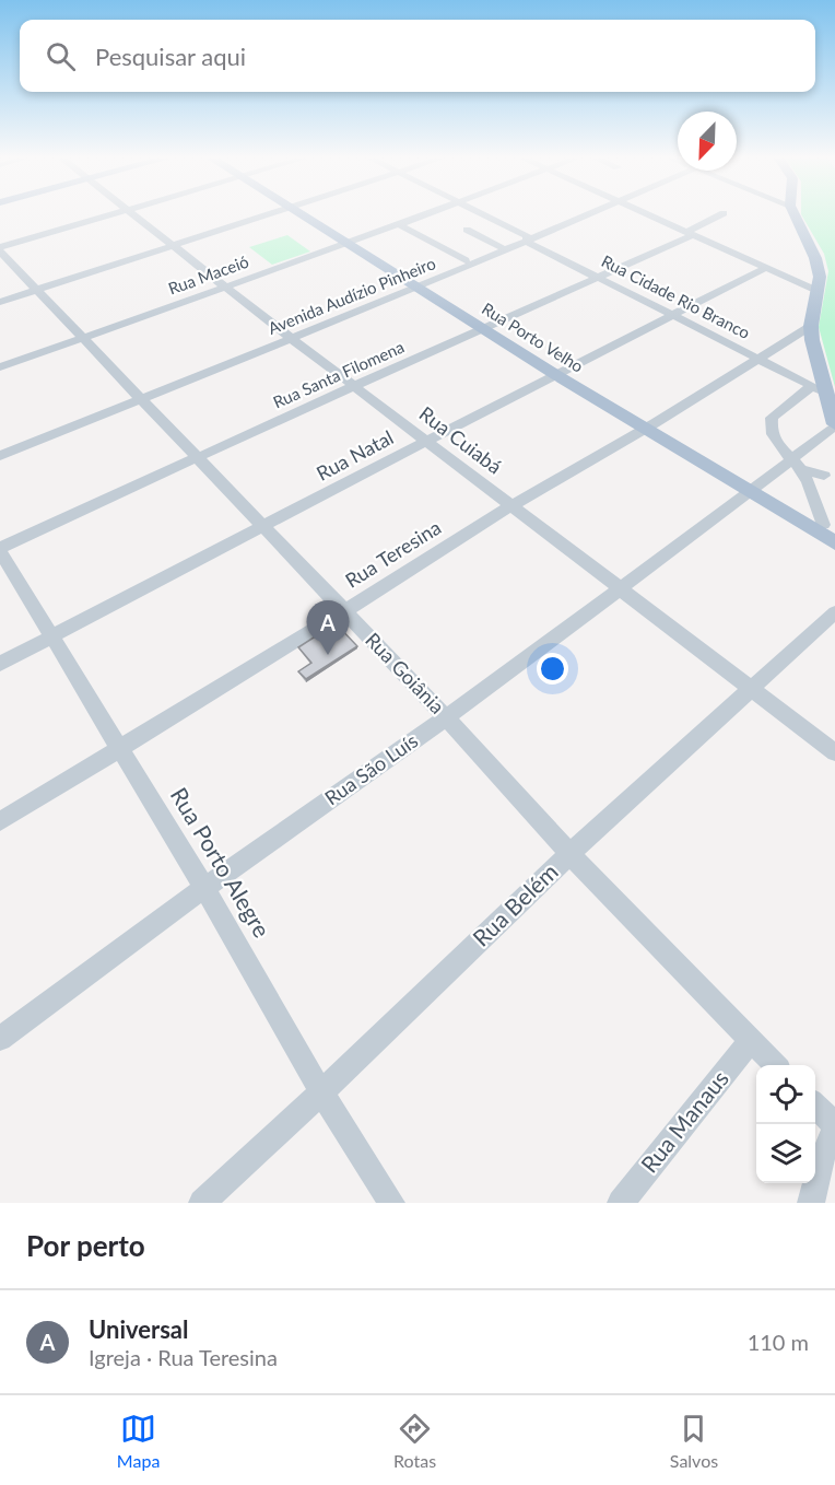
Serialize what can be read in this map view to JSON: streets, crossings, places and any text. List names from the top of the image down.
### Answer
{
  "streets": {
    "main road": ["Rua Porto Velho"],
    "street": [
      "Rua Maceió",
      "Avenida Audízio Pinheiro",
      "Rua Cidade Rio Branco",
      "Rua Santa Filomena",
      "Rua Cuiabá",
      "Rua Natal",
      "Rua Teresina",
      "Rua Goiânia",
      "Rua São Luís",
      "Rua Porto Alegre",
      "Rua Belém",
      "Rua Manaus"
    ]
  },
  "crossings": [
    ["Rua Maceió", "Rua Porto Velho"],
    ["Rua Maceió", "Rua Cuiabá"],
    ["Rua Maceió", "Rua Goiânia"],
    ["Avenida Audízio Pinheiro", "Rua Cidade Rio Branco"],
    ["Avenida Audízio Pinheiro", "Rua Porto Velho"],
    ["Avenida Audízio Pinheiro", "Rua Cuiabá"],
    ["Avenida Audízio Pinheiro", "Rua Goiânia"],
    ["Rua Cidade Rio Branco", "Rua Santa Filomena"],
    ["Rua Cidade Rio Branco", "Rua Natal"],
    ["Rua Cidade Rio Branco", "Rua Teresina"],
    ["Rua Porto Velho", "Rua Santa Filomena"],
    ["Rua Porto Velho", "Rua Natal"],
    ["Rua Porto Velho", "Rua Teresina"],
    ["Rua Porto Velho", "Rua São Luís"],
    ["Rua Santa Filomena", "Rua Cuiabá"],
    ["Rua Santa Filomena", "Rua Goiânia"],
    ["Rua Santa Filomena", "Rua Porto Alegre"],
    ["Rua Cuiabá", "Rua Natal"],
    ["Rua Cuiabá", "Rua Teresina"],
    ["Rua Cuiabá", "Rua São Luís"],
    ["Rua Cuiabá", "Rua Belém"],
    ["Rua Natal", "Rua Goiânia"],
    ["Rua Natal", "Rua Porto Alegre"],
    ["Rua Teresina", "Rua Goiânia"],
    ["Rua Teresina", "Rua Porto Alegre"],
    ["Rua Goiânia", "Rua São Luís"],
    ["Rua Goiânia", "Rua Belém"],
    ["Rua Goiânia", "Rua Manaus"],
    ["Rua São Luís", "Rua Porto Alegre"],
    ["Rua Porto Alegre", "Rua Belém"]
  ],
  "north": "bottom left",
  "page": {
    "search": "Pesquisar aqui",
    "pins": "A",
    "heading": "Por perto",
    "list": [
      {
        "mark": "A",
        "name": "Universal",
        "note": "Igreja · Rua Teresina",
        "value": "110 m"
      }
    ],
    "nav": ["Mapa", "Rotas", "Salvos"]
  }
}
